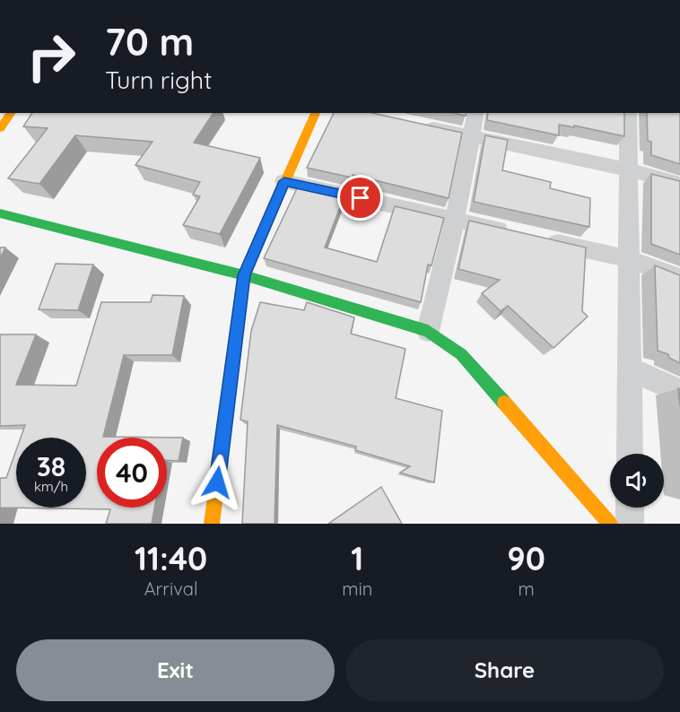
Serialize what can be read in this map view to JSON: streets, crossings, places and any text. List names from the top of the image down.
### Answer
{
  "page": {
    "turn": ["70 m", "Turn right"],
    "speed": "38 km/h",
    "limit": "40",
    "eta": [
      "11:40",
      "Arrival",
      "1",
      "min",
      "90",
      "m"
    ],
    "buttons": ["Exit", "Share"]
  }
}
